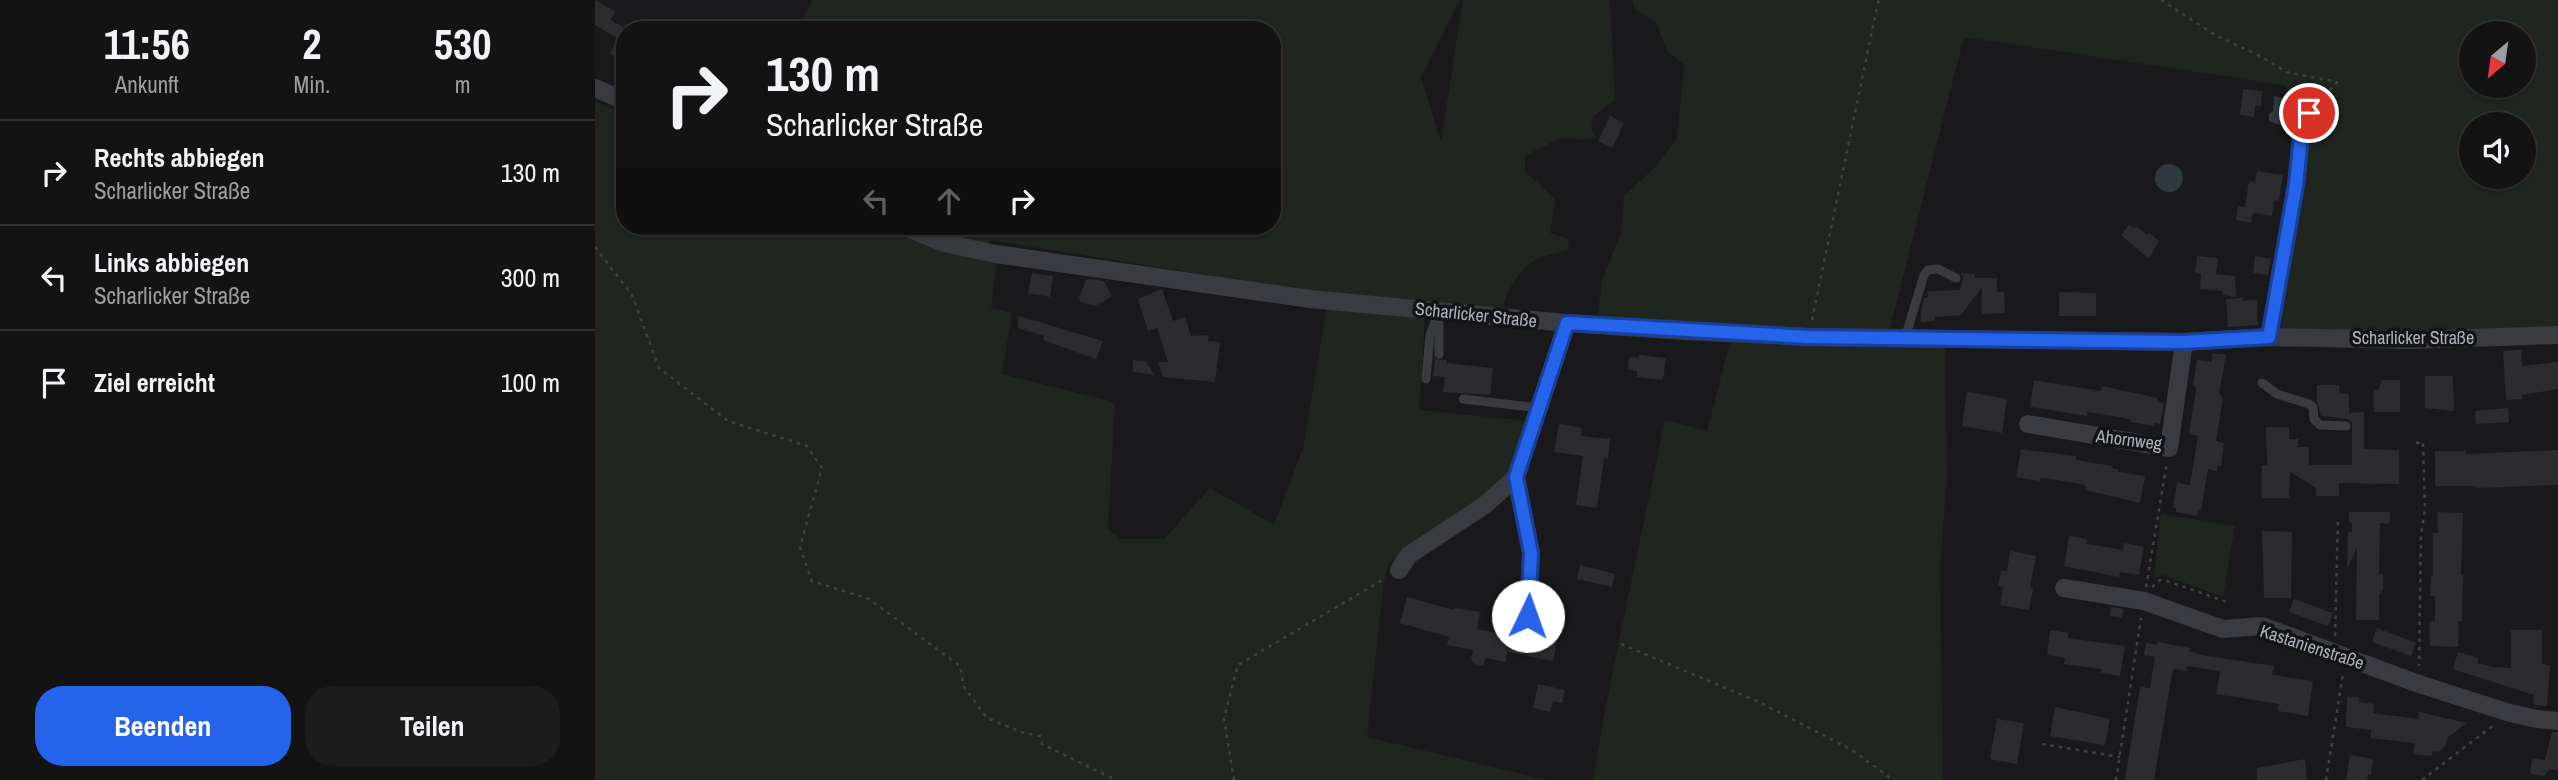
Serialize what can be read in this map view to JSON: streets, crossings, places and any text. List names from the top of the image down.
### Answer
{
  "streets": {
    "street": ["Scharlicker Straße", "Ahornweg", "Kastanienstraße"]
  },
  "crossings": [
    ["Scharlicker Straße", "Ahornweg"]
  ],
  "north": "bottom left",
  "page": {
    "eta": [
      "11:56",
      "Ankunft",
      "2",
      "Min.",
      "530",
      "m"
    ],
    "turn": ["130 m", "Scharlicker Straße"],
    "list": [
      {
        "name": "Rechts abbiegen",
        "note": "Scharlicker Straße",
        "value": "130 m"
      },
      {
        "name": "Links abbiegen",
        "note": "Scharlicker Straße",
        "value": "300 m"
      },
      {
        "name": "Ziel erreicht",
        "value": "100 m"
      }
    ],
    "buttons": ["Beenden", "Teilen"]
  }
}
